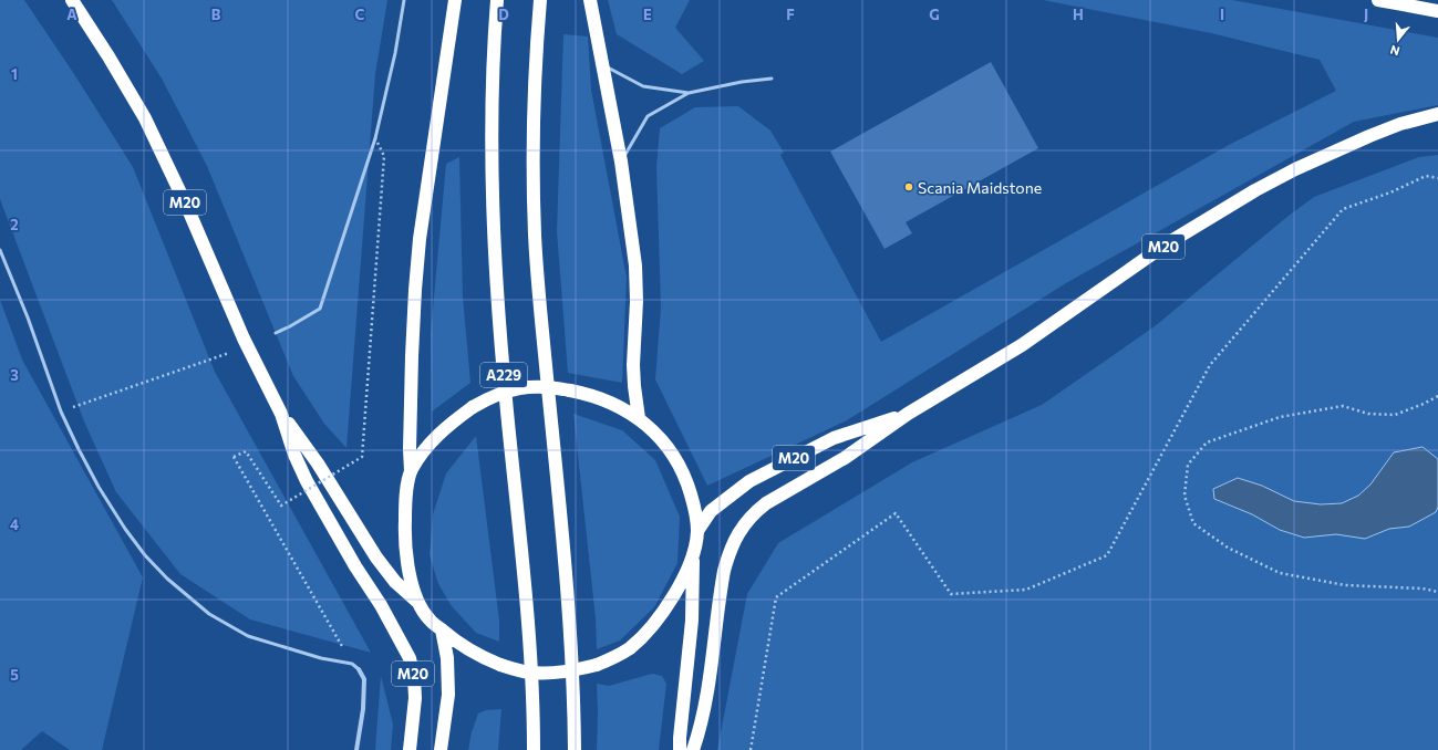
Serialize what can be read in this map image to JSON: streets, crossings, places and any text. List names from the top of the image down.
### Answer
{
  "streets": {
    "highway": ["M20", "A229"]
  },
  "places": ["Scania Maidstone"],
  "north": "bottom",
  "grid": {
    "columns": [
      "A",
      "B",
      "C",
      "D",
      "E",
      "F",
      "G",
      "H",
      "I",
      "J"
    ],
    "rows": [
      "1",
      "2",
      "3",
      "4",
      "5"
    ]
  }
}
